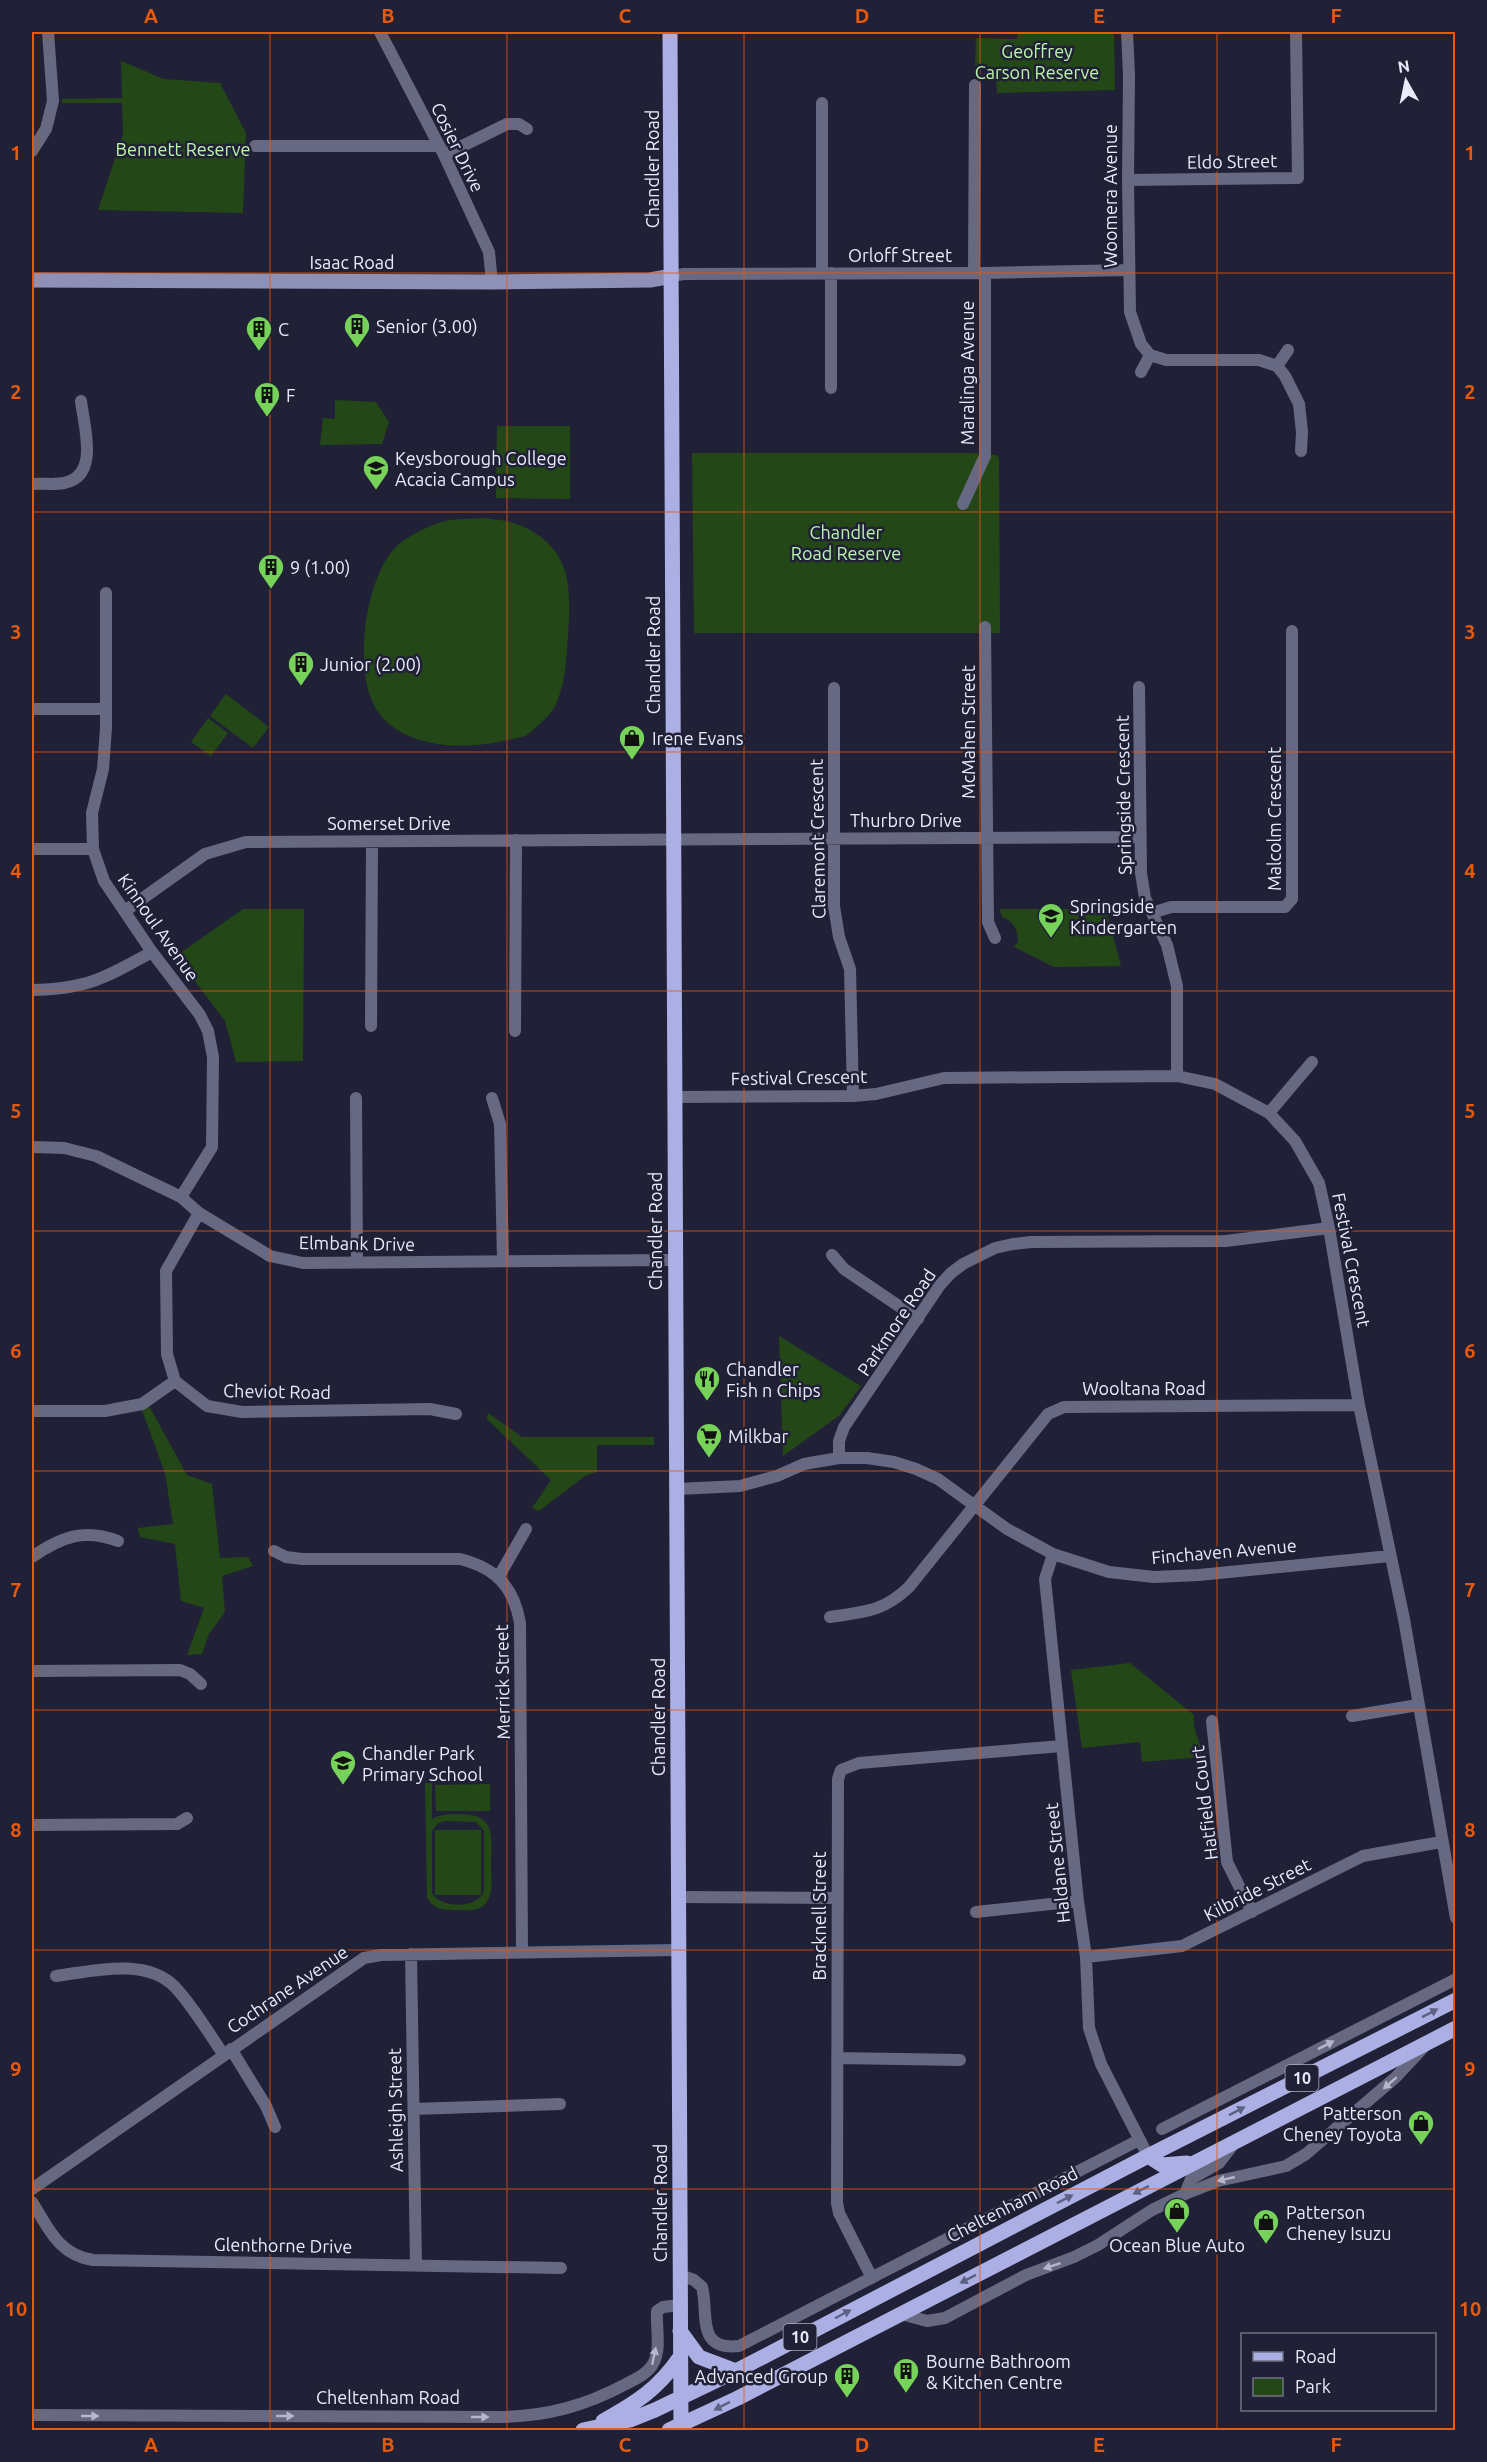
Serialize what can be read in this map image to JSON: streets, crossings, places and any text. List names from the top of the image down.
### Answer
{
  "streets": {
    "main road": ["Chandler Road", "10", "Cheltenham Road"],
    "street": [
      "Cosier Drive",
      "Eldo Street",
      "Woomera Avenue",
      "Orloff Street",
      "Isaac Road",
      "Maralinga Avenue",
      "McMahen Street",
      "Springside Crescent",
      "Malcolm Crescent",
      "Thurbro Drive",
      "Somerset Drive",
      "Claremont Crescent",
      "Kinnoul Avenue",
      "Festival Crescent",
      "Elmbank Drive",
      "Parkmore Road",
      "Wooltana Road",
      "Cheviot Road",
      "Finchaven Avenue",
      "Merrick Street",
      "Hatfield Court",
      "Haldane Street",
      "Kilbride Street",
      "Bracknell Street",
      "Cochrane Avenue",
      "Ashleigh Street",
      "Glenthorne Drive"
    ]
  },
  "crossings": [
    ["Cosier Drive", "Isaac Road"],
    ["Eldo Street", "Woomera Avenue"],
    ["Chandler Road", "Orloff Street"],
    ["Chandler Road", "Isaac Road"],
    ["Chandler Road", "Thurbro Drive"],
    ["Chandler Road", "Somerset Drive"],
    ["Chandler Road", "Festival Crescent"],
    ["Chandler Road", "Elmbank Drive"],
    ["Chandler Road", "Cochrane Avenue"],
    ["Chandler Road", "10"],
    ["Chandler Road", "Cheltenham Road"],
    ["Woomera Avenue", "Orloff Street"],
    ["Orloff Street", "Isaac Road"],
    ["Orloff Street", "Maralinga Avenue"],
    ["McMahen Street", "Thurbro Drive"],
    ["Springside Crescent", "Malcolm Crescent"],
    ["Springside Crescent", "Thurbro Drive"],
    ["Springside Crescent", "Festival Crescent"],
    ["Thurbro Drive", "Somerset Drive"],
    ["Thurbro Drive", "Claremont Crescent"],
    ["Somerset Drive", "Kinnoul Avenue"],
    ["Claremont Crescent", "Festival Crescent"],
    ["Kinnoul Avenue", "Elmbank Drive"],
    ["Festival Crescent", "Parkmore Road"],
    ["Festival Crescent", "Wooltana Road"],
    ["Festival Crescent", "Finchaven Avenue"],
    ["Festival Crescent", "Kilbride Street"],
    ["Parkmore Road", "Finchaven Avenue"],
    ["Wooltana Road", "Finchaven Avenue"],
    ["Finchaven Avenue", "Haldane Street"],
    ["Merrick Street", "Cochrane Avenue"],
    ["Hatfield Court", "Kilbride Street"],
    ["Haldane Street", "Kilbride Street"],
    ["Haldane Street", "Bracknell Street"],
    ["Haldane Street", "Cheltenham Road"],
    ["Bracknell Street", "Cheltenham Road"],
    ["Cochrane Avenue", "Ashleigh Street"],
    ["Ashleigh Street", "Glenthorne Drive"]
  ],
  "parks": ["Geoffrey Carson Reserve", "Bennett Reserve", "Chandler Road Reserve"],
  "places": {
    "building": [
      "Senior (3.00)",
      "C",
      "F",
      "9 (1.00)",
      "Junior (2.00)",
      "Bourne Bathroom & Kitchen Centre",
      "Advanced Group"
    ],
    "school or university": ["Keysborough College Acacia Campus", "Springside Kindergarten", "Chandler Park Primary School"],
    "shop": [
      "Irene Evans",
      "Patterson Cheney Toyota",
      "Ocean Blue Auto",
      "Patterson Cheney Isuzu"
    ],
    "restaurant": ["Chandler Fish n Chips"],
    "supermarket": ["Milkbar"]
  },
  "legend": ["Road", "Park"],
  "north": "top",
  "grid": {
    "columns": [
      "A",
      "B",
      "C",
      "D",
      "E",
      "F"
    ],
    "rows": [
      "1",
      "2",
      "3",
      "4",
      "5",
      "6",
      "7",
      "8",
      "9",
      "10"
    ]
  }
}
